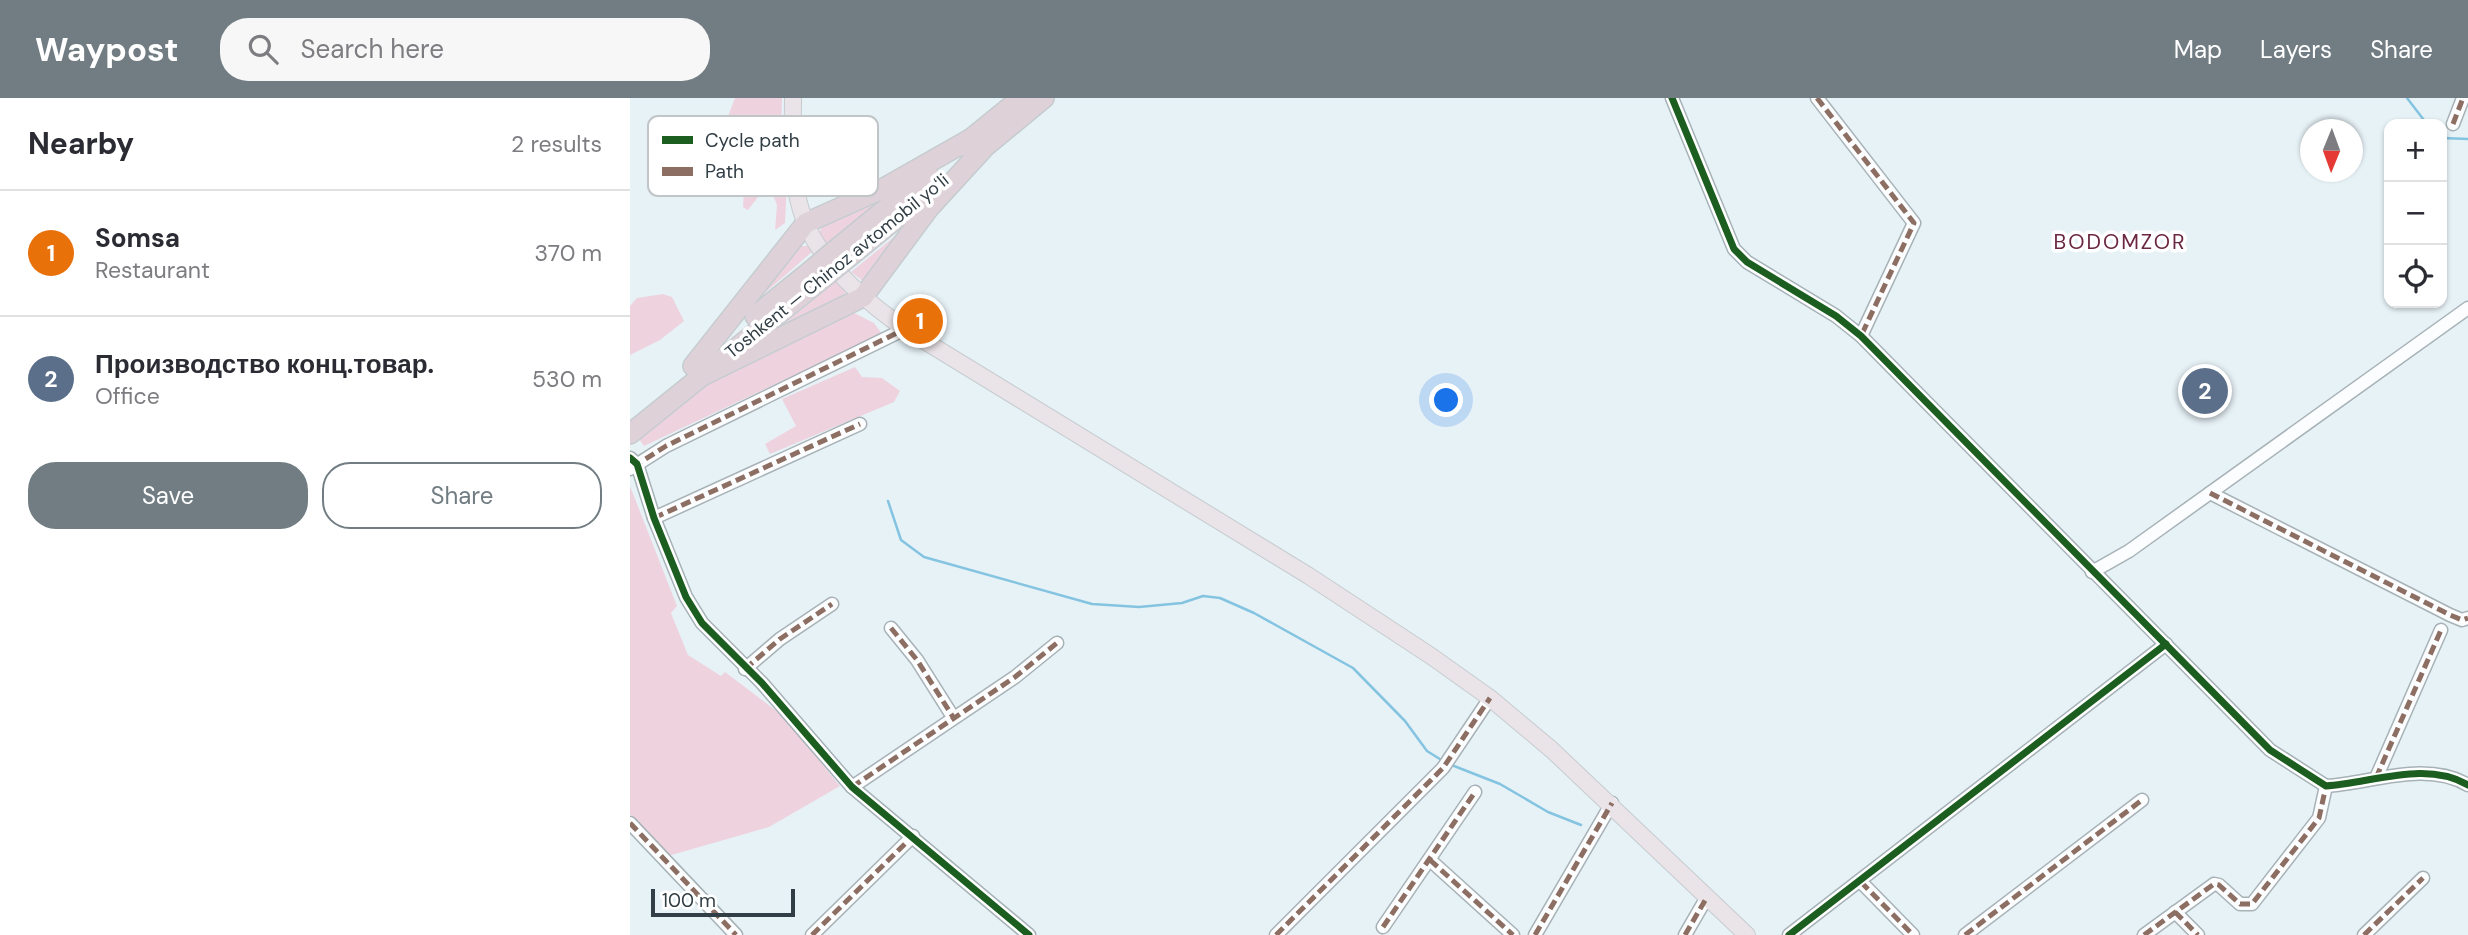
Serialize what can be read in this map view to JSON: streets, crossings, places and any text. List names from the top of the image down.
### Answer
{
  "streets": {
    "highway": ["Toshkent — Chinoz avtomobil yoʻli"]
  },
  "districts": ["BODOMZOR"],
  "legend": ["Cycle path", "Path"],
  "scale_bar": "100 m",
  "north": "bottom",
  "page": {
    "header": "Waypost",
    "search": "Search here",
    "nav": ["Map", "Layers", "Share"],
    "heading": ["Nearby", "2 results"],
    "map_buttons": ["+", "−"],
    "list": [
      {
        "mark": "1",
        "name": "Somsa",
        "note": "Restaurant",
        "value": "370 m"
      },
      {
        "mark": "2",
        "name": "Производство конц.товар.",
        "note": "Office",
        "value": "530 m"
      }
    ],
    "pins": ["1", "2"],
    "buttons": ["Save", "Share"],
    "scale": "100 m"
  }
}
